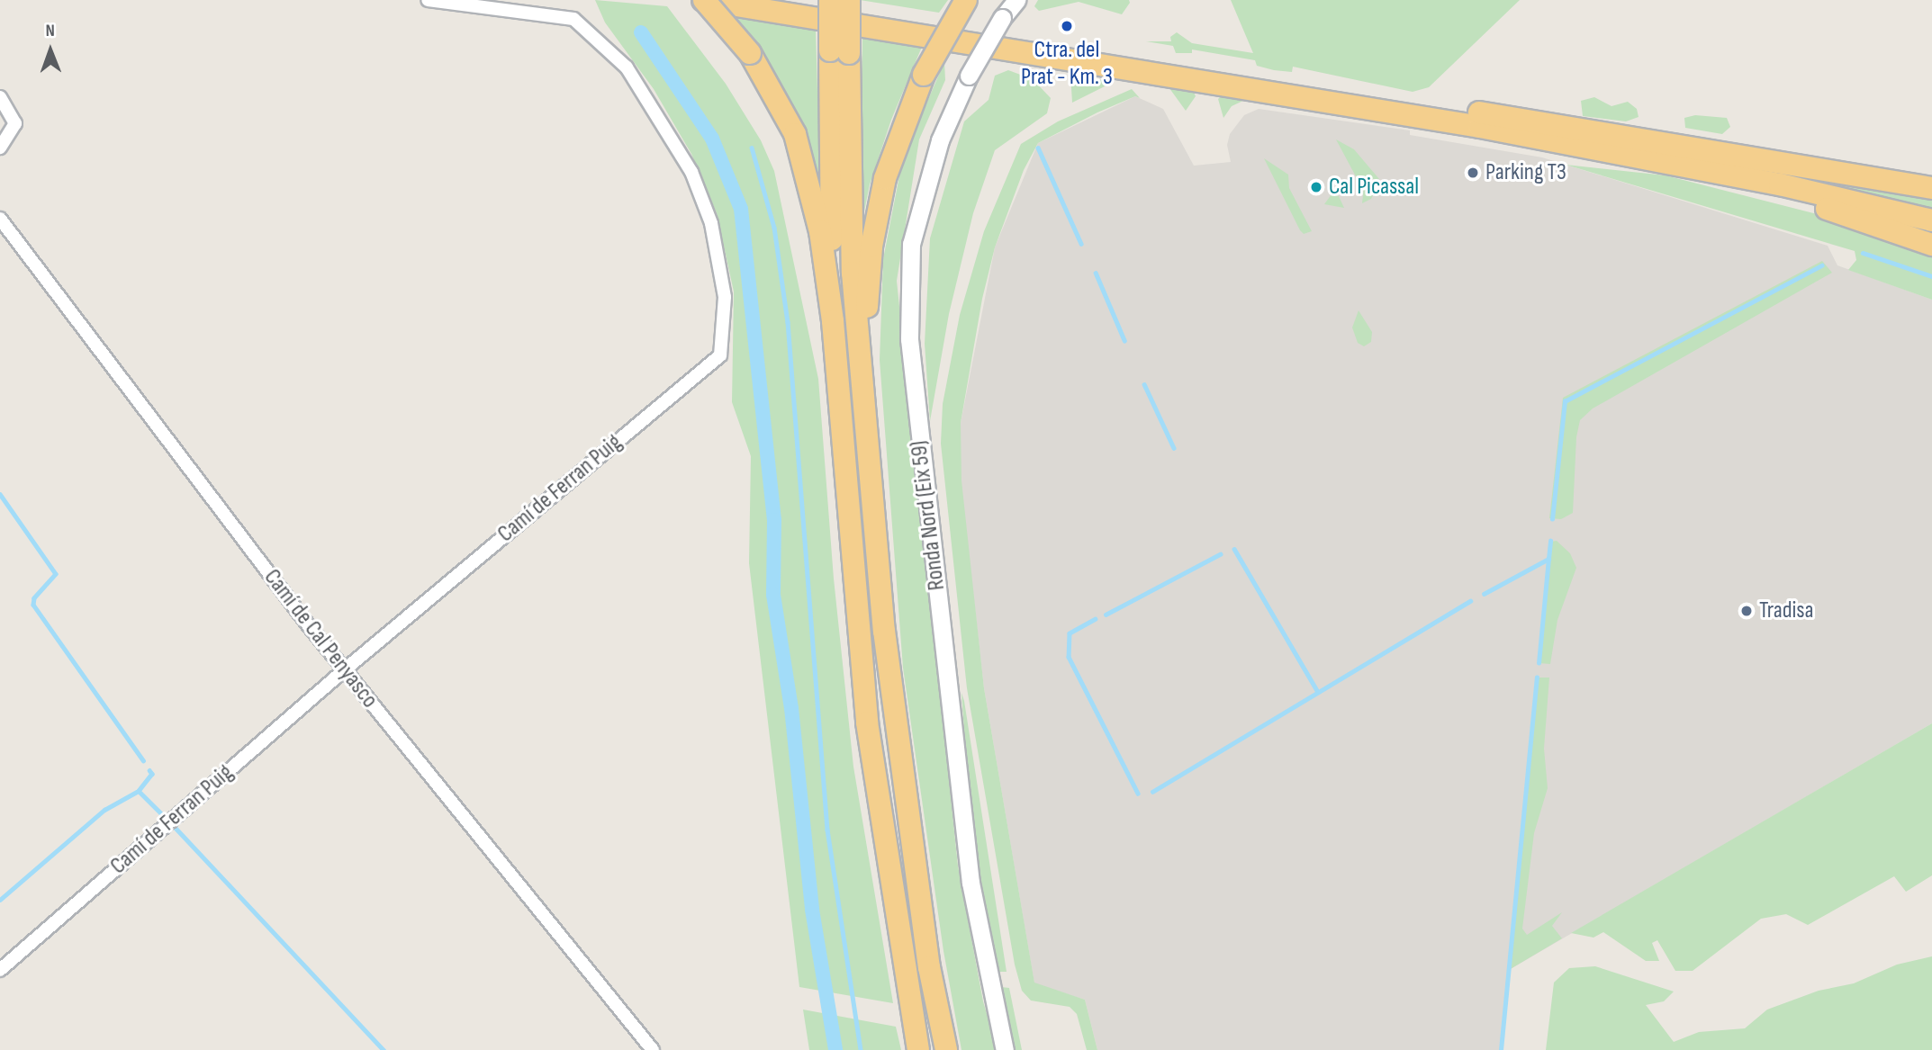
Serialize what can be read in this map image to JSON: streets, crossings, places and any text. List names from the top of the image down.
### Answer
{
  "streets": {
    "main road": ["Ronda Nord (Eix 59)"],
    "street": ["Camí de Ferran Puig", "Camí de Cal Penyasco"]
  },
  "crossings": [
    ["Camí de Ferran Puig", "Camí de Cal Penyasco"]
  ],
  "places": [
    "Ctra. del Prat - Km. 3",
    "Parking T3",
    "Cal Picassal",
    "Tradisa"
  ],
  "north": "top"
}
